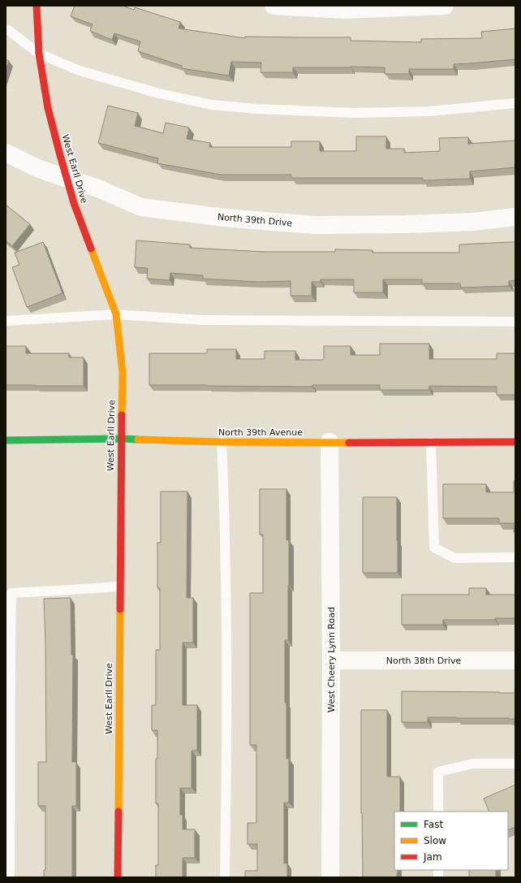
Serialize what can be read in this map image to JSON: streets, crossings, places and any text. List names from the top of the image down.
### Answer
{
  "streets": {
    "street": [
      "West Earll Drive",
      "North 39th Drive",
      "North 39th Avenue",
      "West Cheery Lynn Road",
      "North 38th Drive"
    ]
  },
  "crossings": [
    ["West Earll Drive", "North 39th Drive"],
    ["West Earll Drive", "North 39th Avenue"],
    ["North 39th Avenue", "West Cheery Lynn Road"],
    ["West Cheery Lynn Road", "North 38th Drive"]
  ],
  "legend": ["Fast", "Slow", "Jam"]
}
